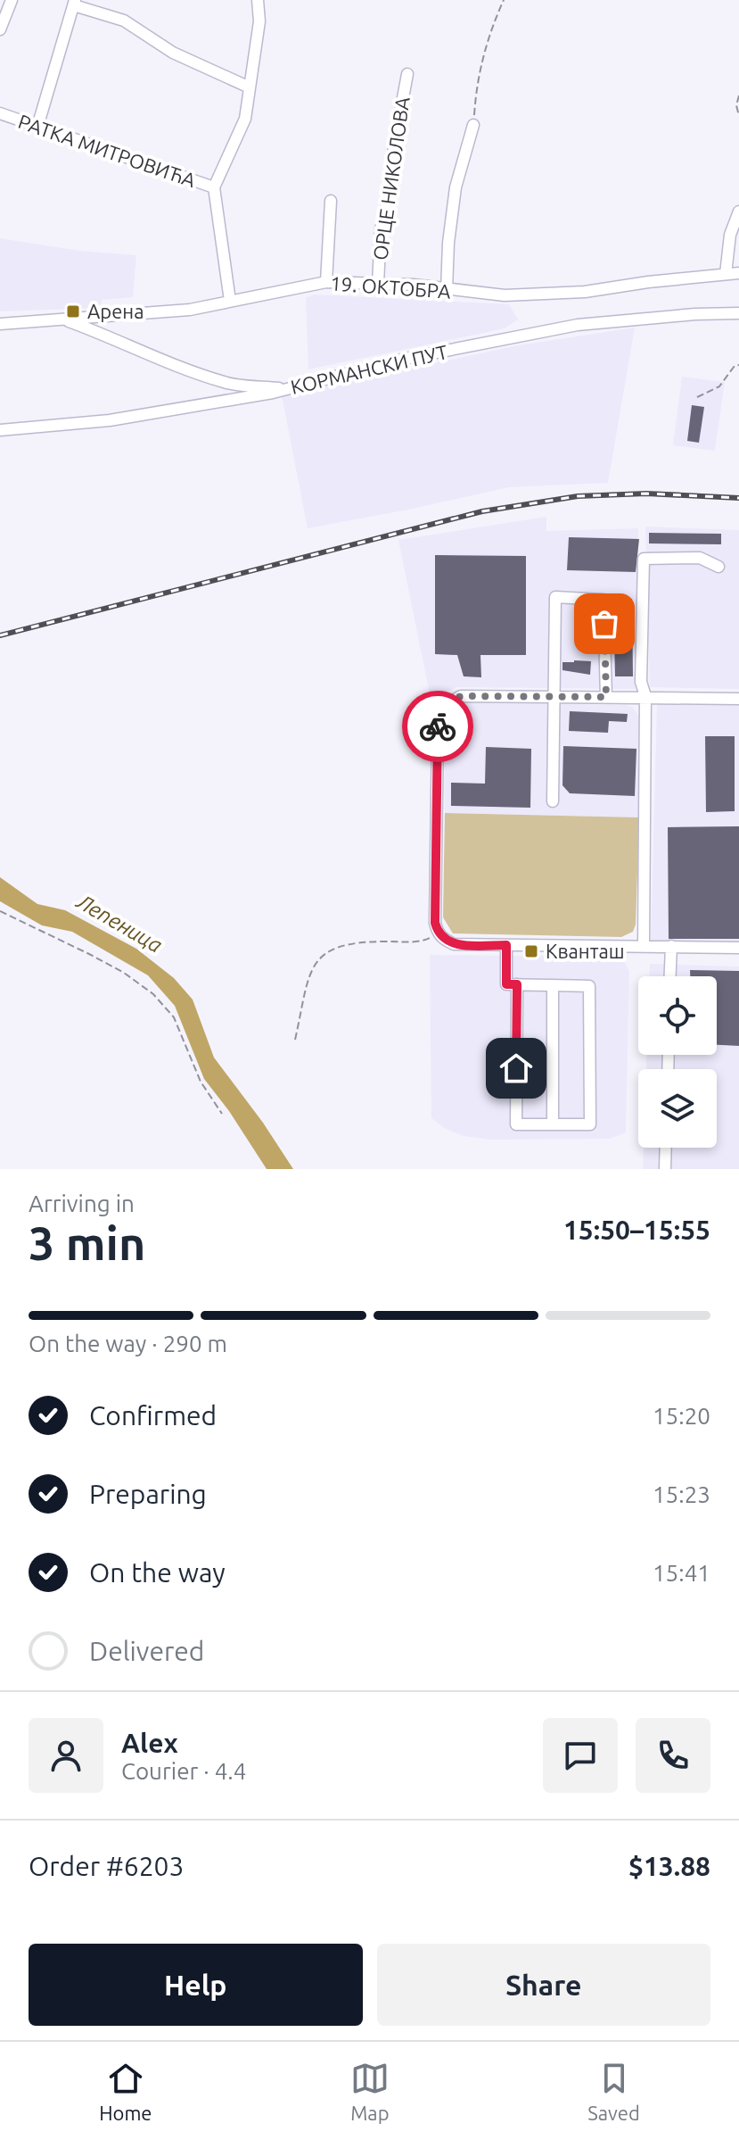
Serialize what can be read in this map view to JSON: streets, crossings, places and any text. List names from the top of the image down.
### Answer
{
  "streets": {
    "street": [
      "РАТКА МИТРОВИЋА",
      "ОРЦЕ НИКОЛОВА",
      "19. ОКТОБРА",
      "КОРМАНСКИ ПУТ"
    ]
  },
  "crossings": [
    ["ОРЦЕ НИКОЛОВА", "19. ОКТОБРА"]
  ],
  "water": ["Лепеница"],
  "places": {
    "transit": ["Арена", "Кванташ"]
  },
  "page": {
    "heading": ["3 min", "Arriving in", "15:50–15:55"],
    "panel": [
      "Alex",
      "Courier · 4.4",
      "Order #6203",
      "$13.88"
    ],
    "bar": "On the way · 290 m",
    "list": [
      ["Confirmed", "15:20"],
      ["Preparing", "15:23"],
      ["On the way", "15:41"],
      "Delivered"
    ],
    "buttons": ["Help", "Share"],
    "tabs": ["Home", "Map", "Saved"]
  }
}
